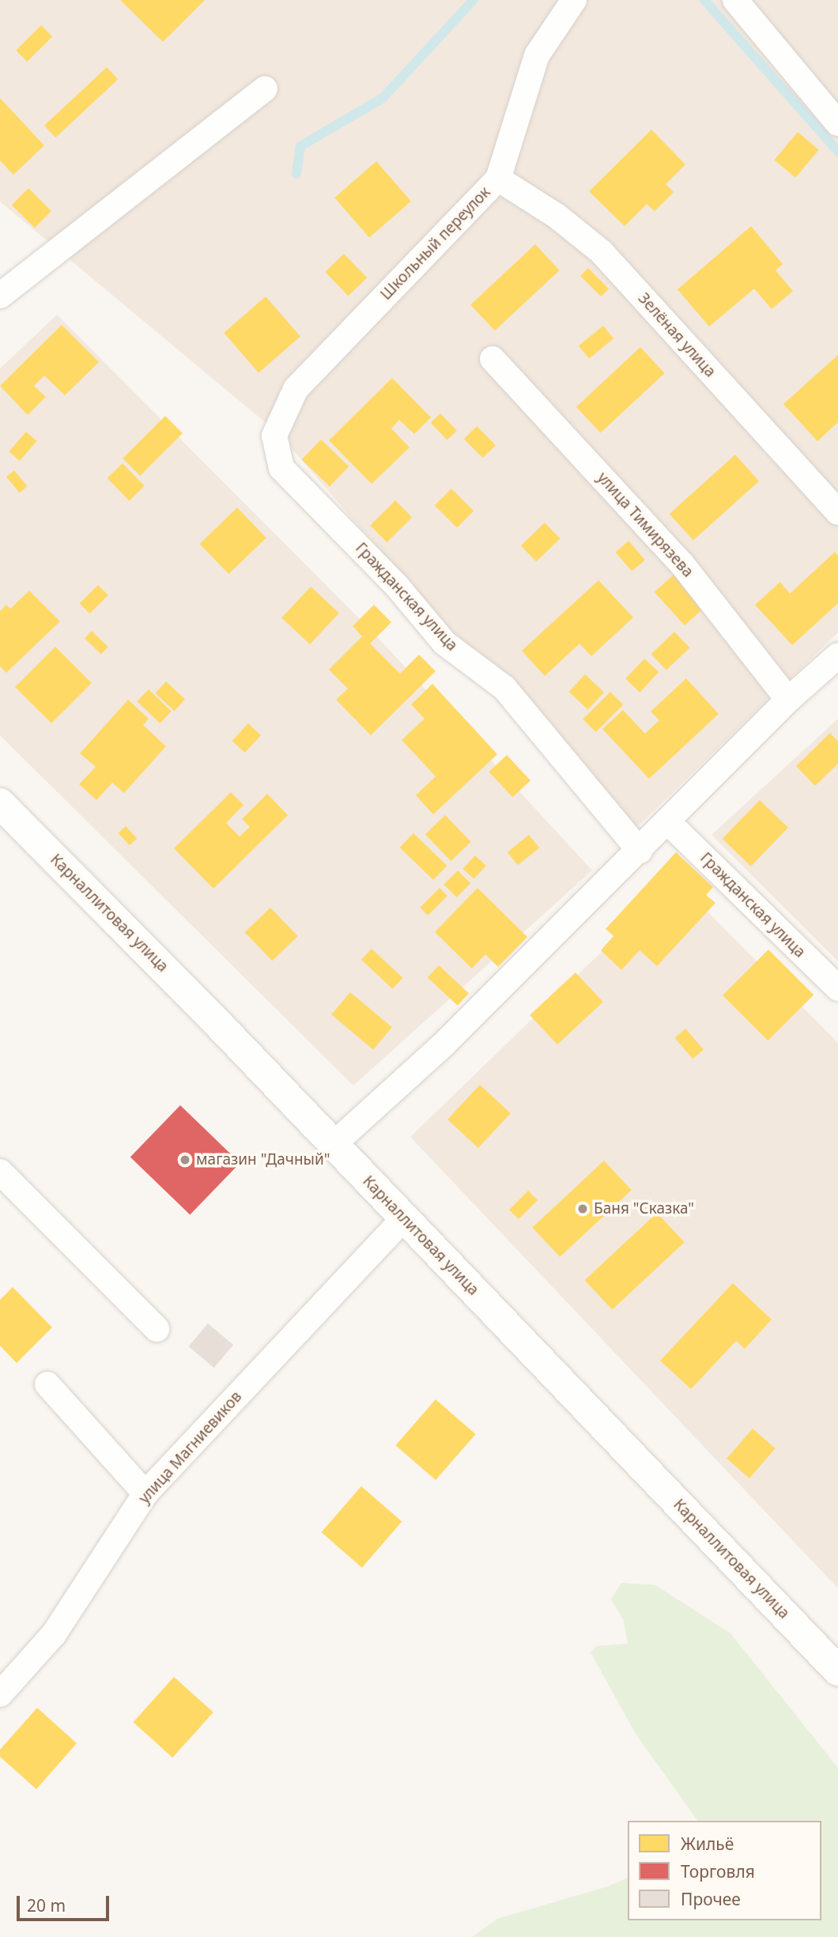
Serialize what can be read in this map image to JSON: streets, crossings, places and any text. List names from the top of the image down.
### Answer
{
  "streets": {
    "street": [
      "Школьный переулок",
      "Зелёная улица",
      "улица Тимирязева",
      "Гражданская улица",
      "Карналлитовая улица",
      "улица Магниевиков"
    ]
  },
  "crossings": [
    ["Школьный переулок", "Зелёная улица"],
    ["Школьный переулок", "Гражданская улица"],
    ["Карналлитовая улица", "улица Магниевиков"]
  ],
  "places": ["магазин \"Дачный\"", "Баня \"Сказка\""],
  "legend": ["Жильё", "Торговля", "Прочее"],
  "scale_bar": "20 m"
}
